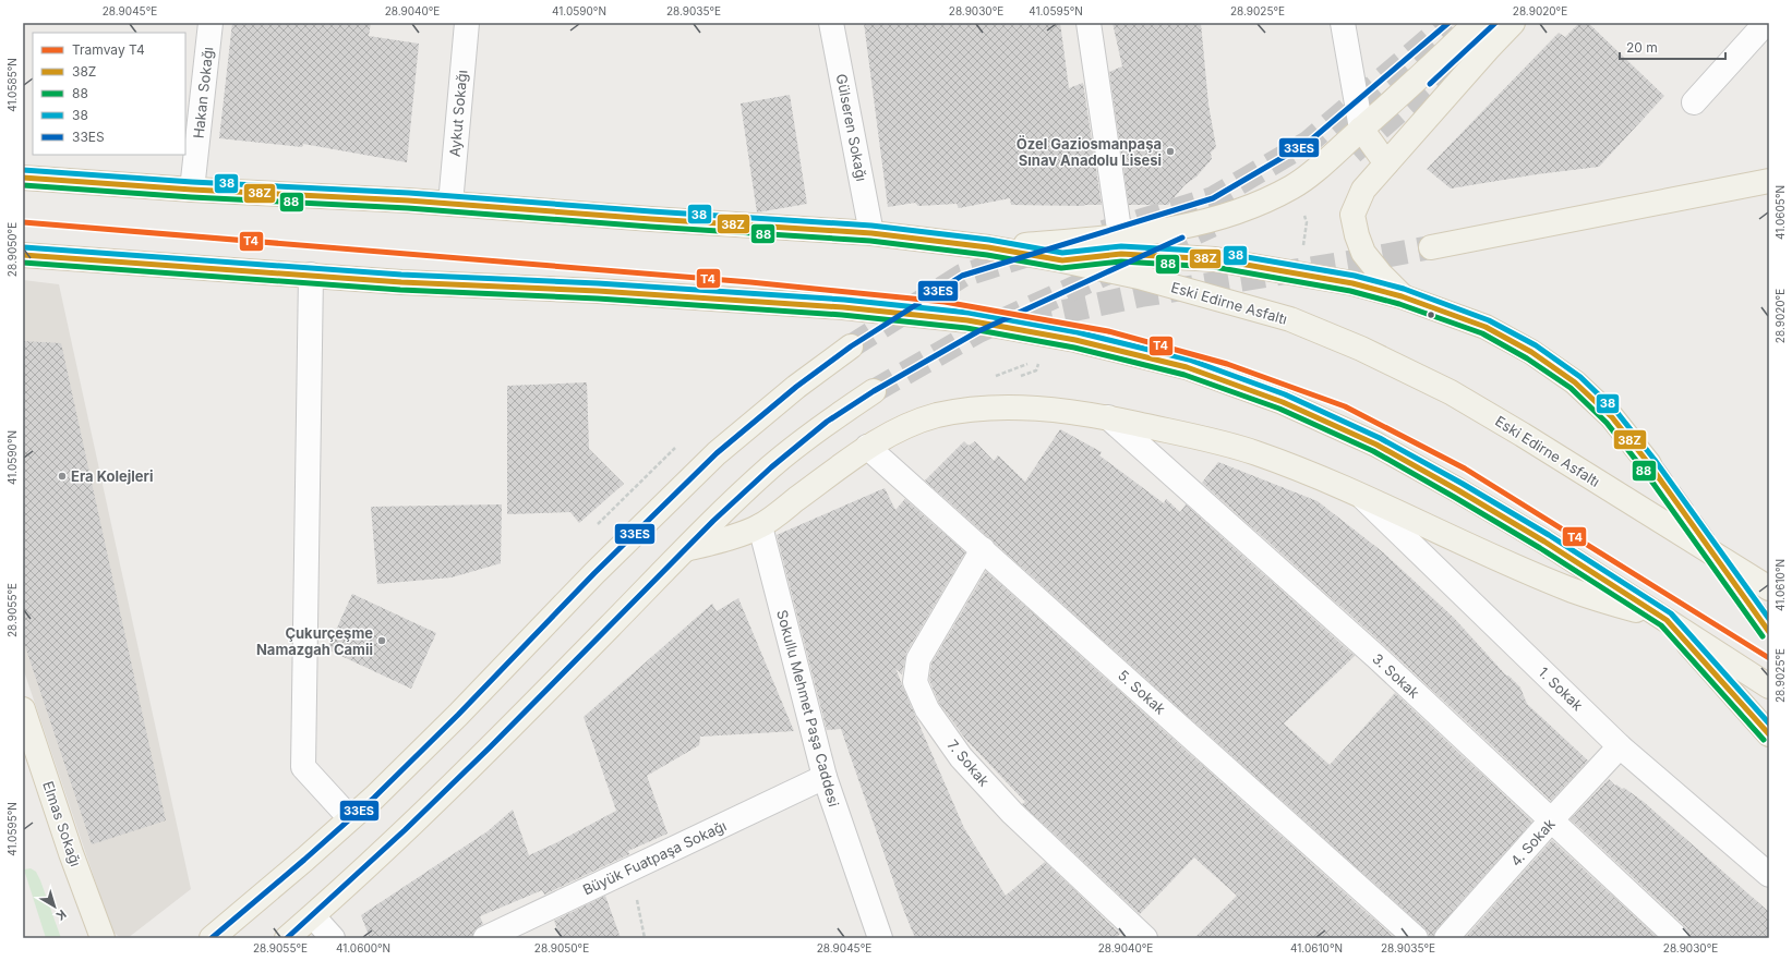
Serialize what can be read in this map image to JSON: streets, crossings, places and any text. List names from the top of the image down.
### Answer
{
  "streets": {
    "main road": ["Eski Edirne Asfaltı", "Elmas Sokağı"],
    "street": [
      "Hakan Sokağı",
      "Aykut Sokağı",
      "Gülseren Sokağı",
      "3. Sokak",
      "1. Sokak",
      "5. Sokak",
      "Sokullu Mehmet Paşa Caddesi",
      "7. Sokak",
      "4. Sokak",
      "Büyük Fuatpaşa Sokağı"
    ]
  },
  "crossings": [
    ["Hakan Sokağı", "Eski Edirne Asfaltı"],
    ["Aykut Sokağı", "Eski Edirne Asfaltı"],
    ["Gülseren Sokağı", "Eski Edirne Asfaltı"],
    ["3. Sokak", "4. Sokak"],
    ["1. Sokak", "4. Sokak"],
    ["5. Sokak", "7. Sokak"],
    ["Sokullu Mehmet Paşa Caddesi", "Büyük Fuatpaşa Sokağı"]
  ],
  "places": ["Özel Gaziosmanpaşa Sınav Anadolu Lisesi", "Era Kolejleri", "Çukurçeşme Namazgah Camii"],
  "lines": [
    "transit line 33ES",
    "transit line 38",
    "transit line 38Z",
    "transit line 88",
    "tram line T4"
  ],
  "legend": [
    "Tramvay T4",
    "38Z",
    "88",
    "38",
    "33ES"
  ],
  "scale_bar": "20 m",
  "north": "bottom right",
  "coordinates": [
    "28.9045°E",
    "28.9040°E",
    "41.0590°N",
    "28.9035°E",
    "28.9030°E",
    "41.0595°N",
    "28.9025°E",
    "28.9020°E",
    "41.0585°N",
    "41.0605°N",
    "28.9050°E",
    "41.0610°N",
    "28.9055°E",
    "41.0600°N"
  ]
}
